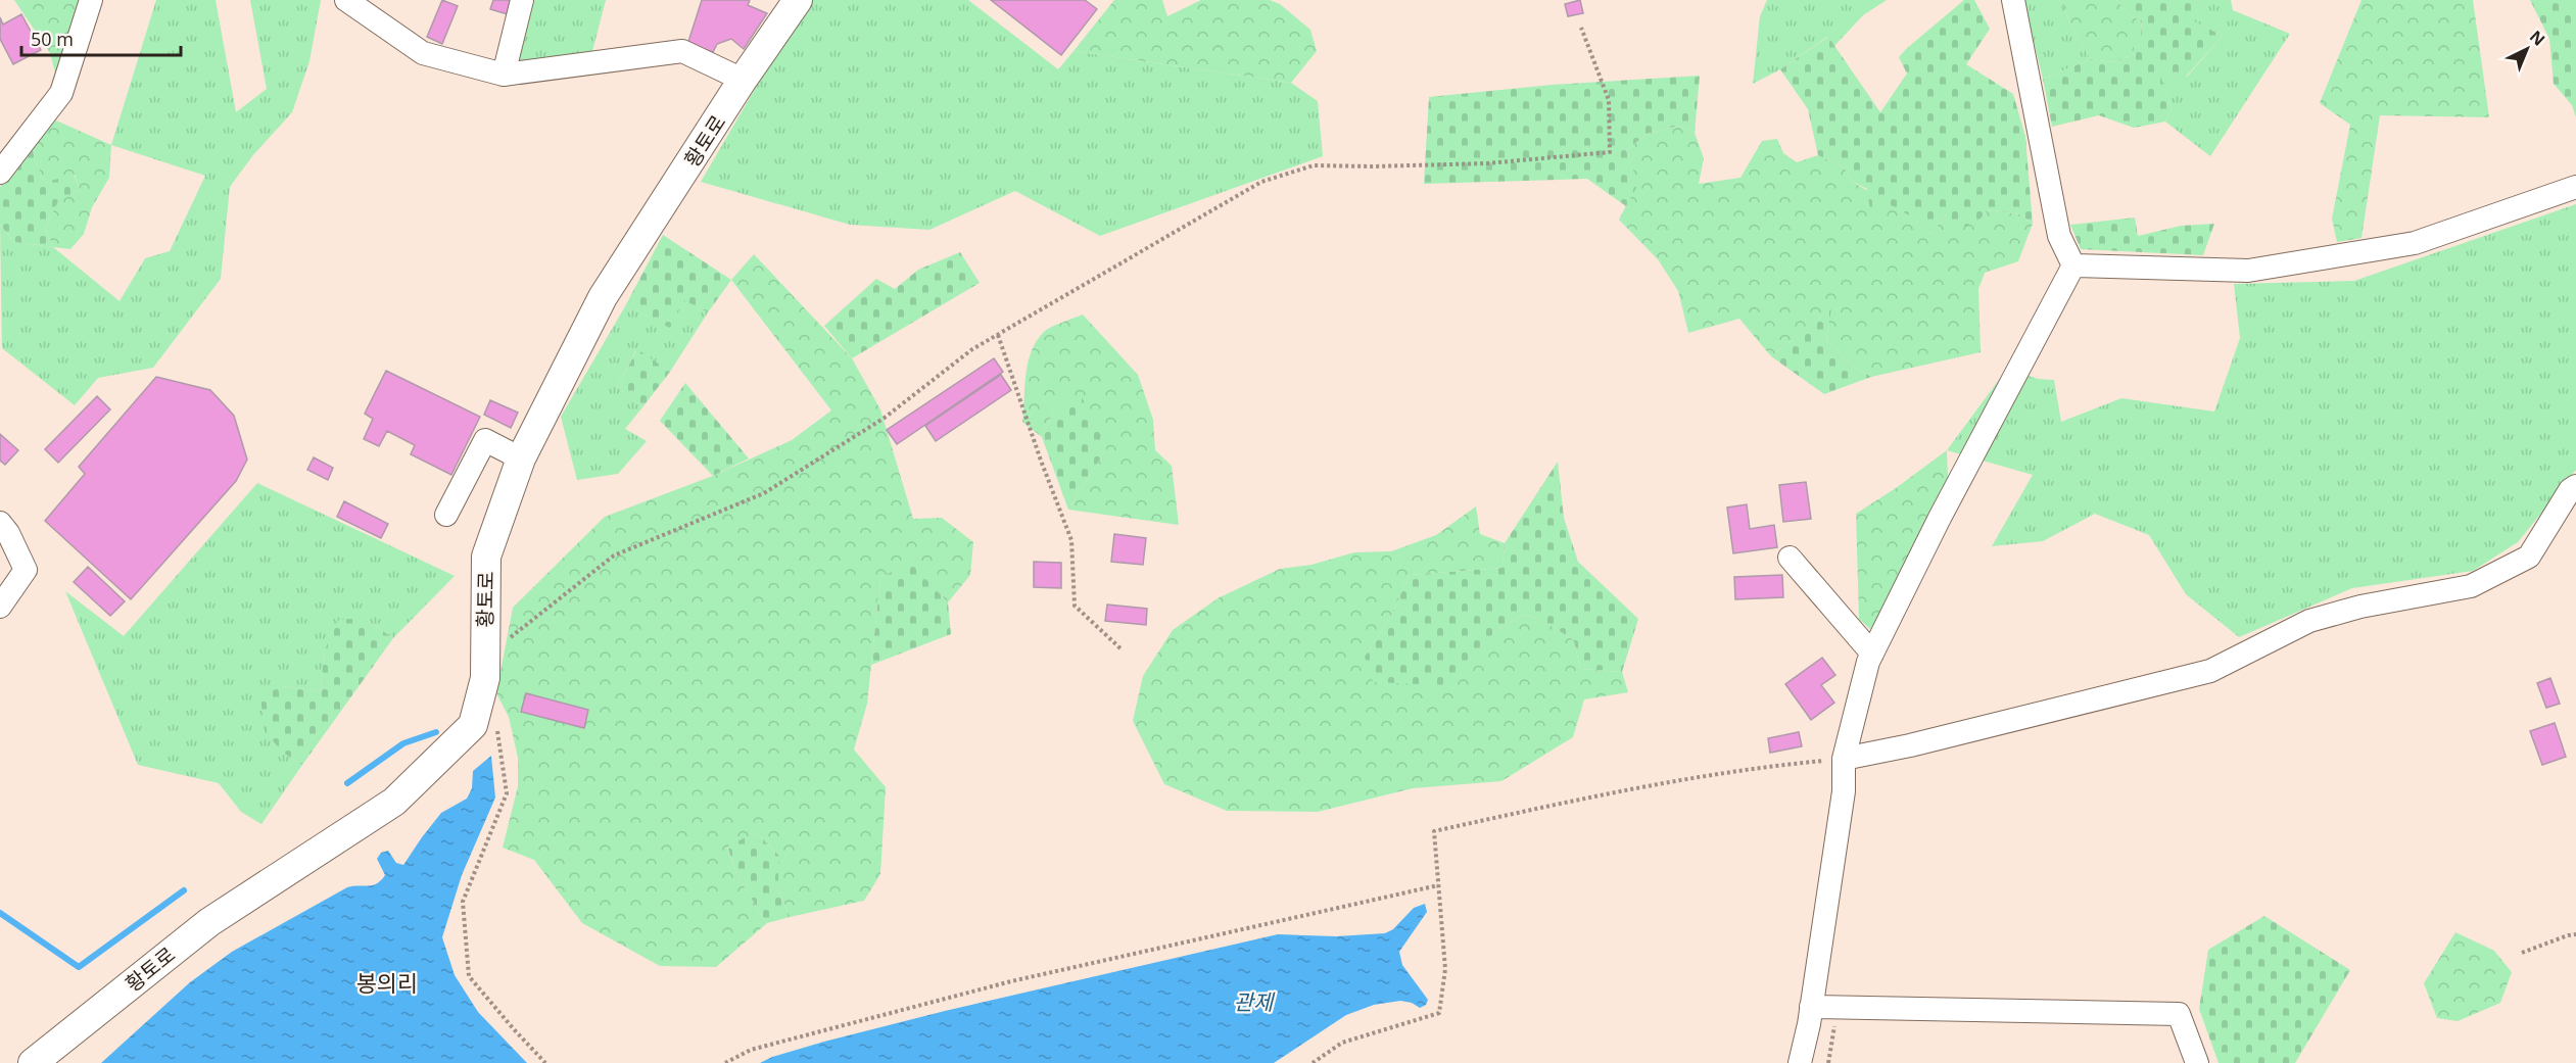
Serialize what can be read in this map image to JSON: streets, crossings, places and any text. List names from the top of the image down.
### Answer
{
  "streets": {
    "main road": ["황토로"]
  },
  "districts": ["봉의리"],
  "water": ["관제"],
  "scale_bar": "50 m",
  "north": "top right"
}
